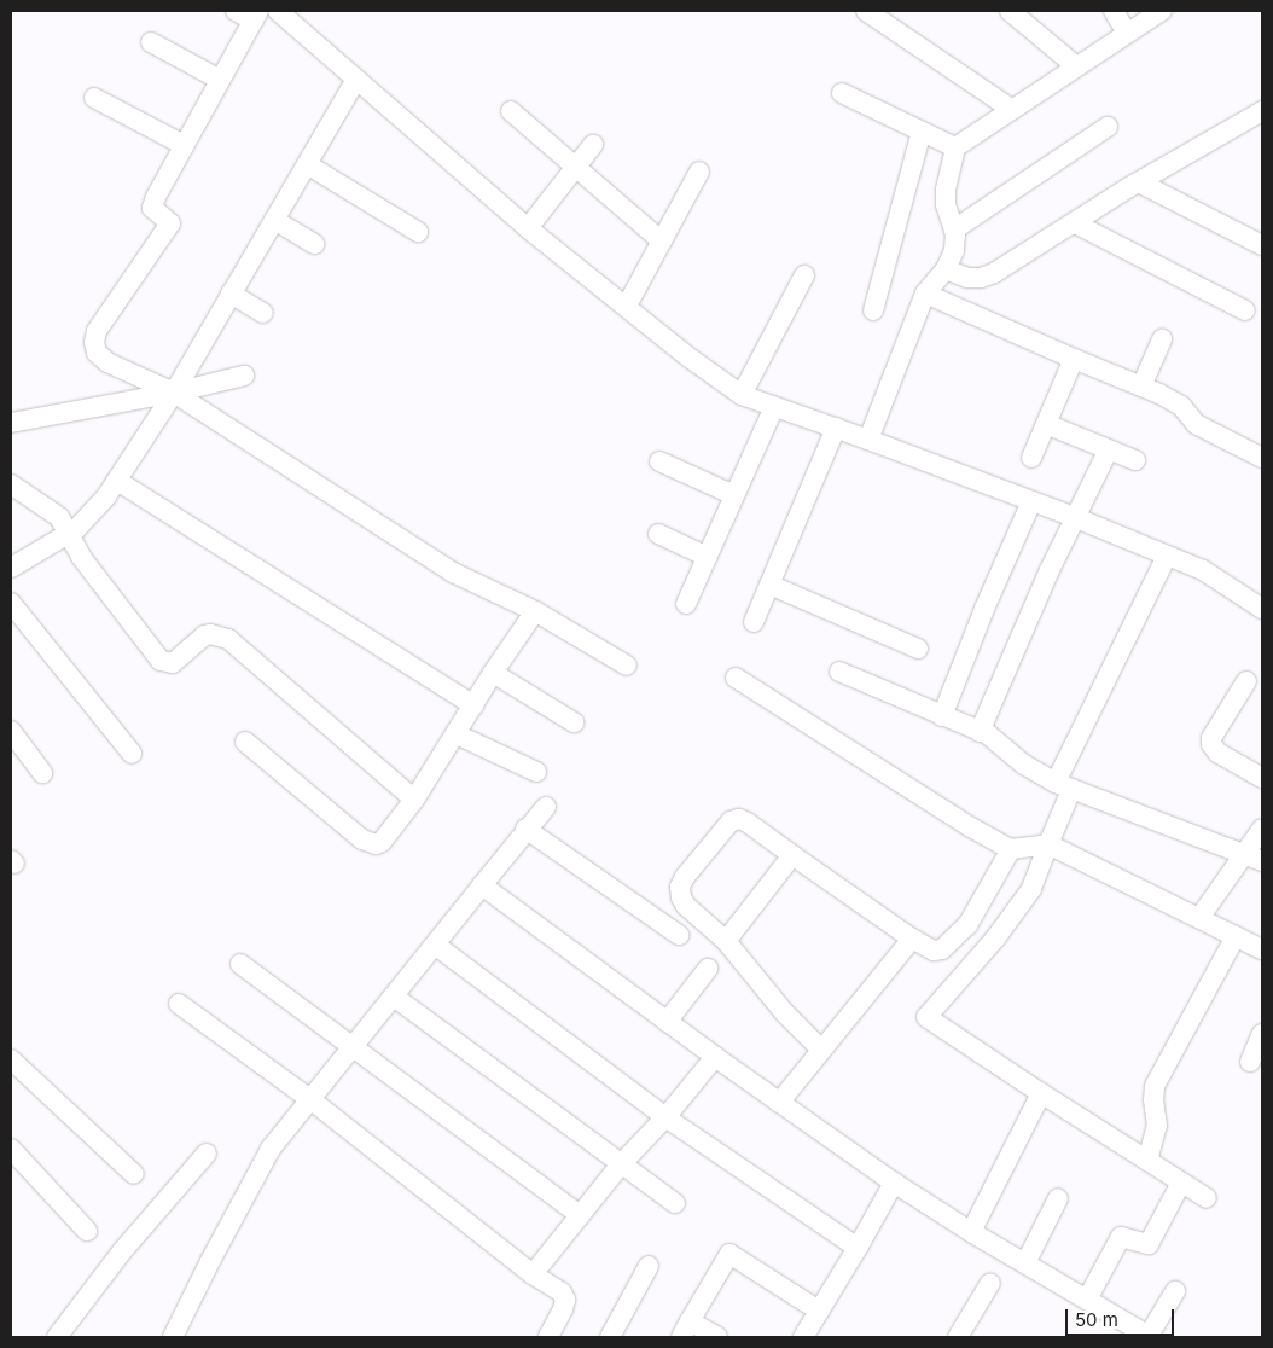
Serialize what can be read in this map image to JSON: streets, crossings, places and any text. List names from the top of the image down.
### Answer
{
  "scale_bar": "50 m"
}
